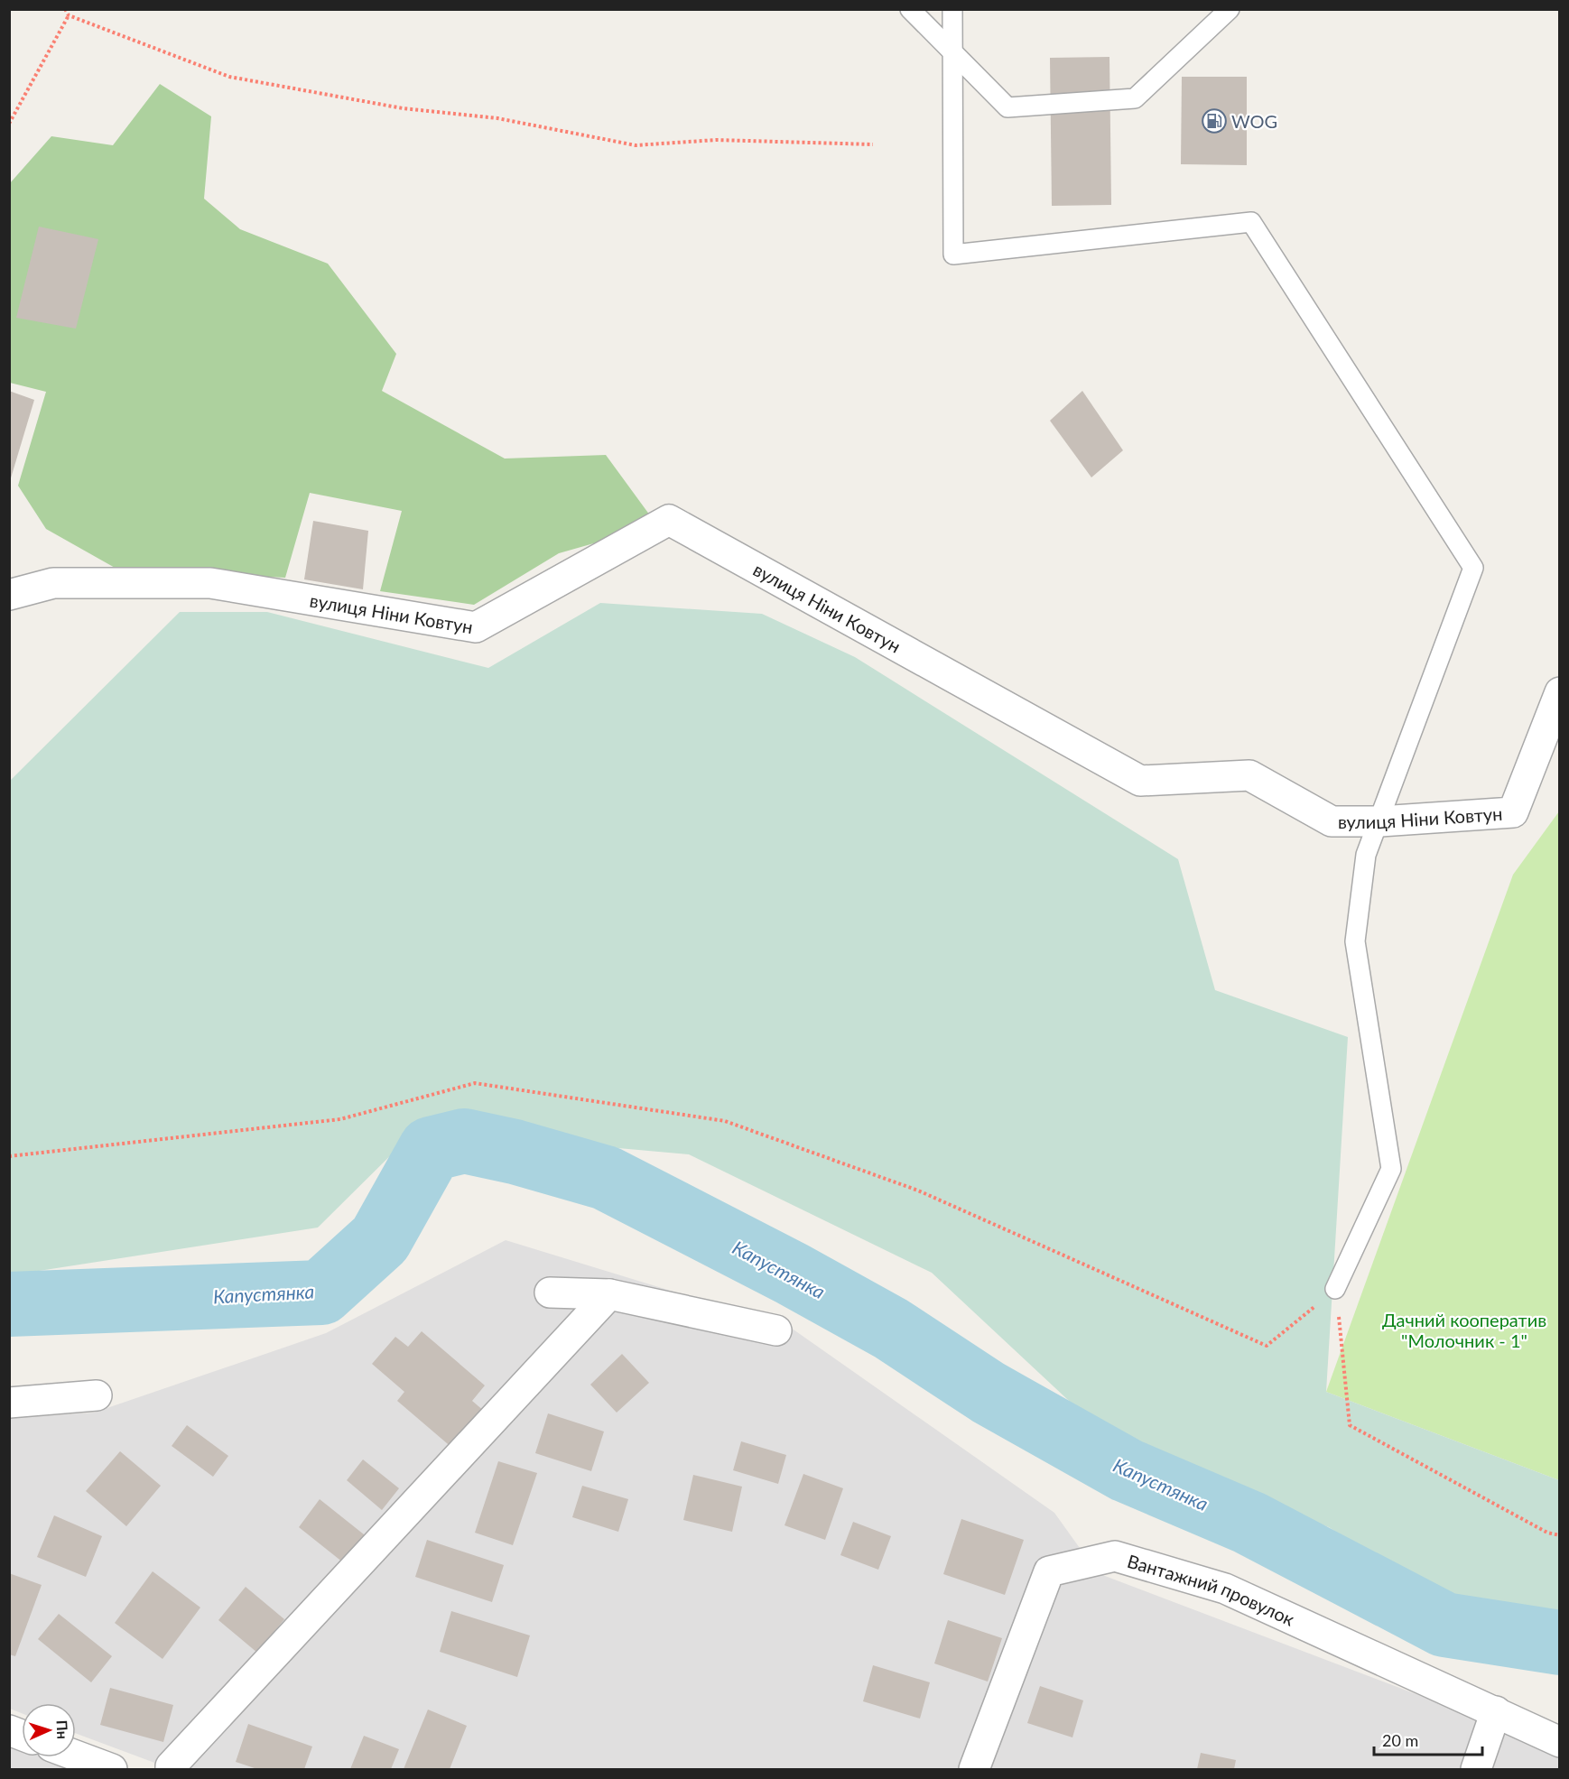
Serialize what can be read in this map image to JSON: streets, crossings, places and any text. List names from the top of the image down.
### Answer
{
  "streets": {
    "street": ["вулиця Ніни Ковтун", "Вантажний провулок"]
  },
  "water": ["Капустянка"],
  "parks": ["Дачний кооператив \"Молочник - 1\""],
  "places": {
    "fuel station": ["WOG"]
  },
  "scale_bar": "20 m",
  "north": "right"
}
